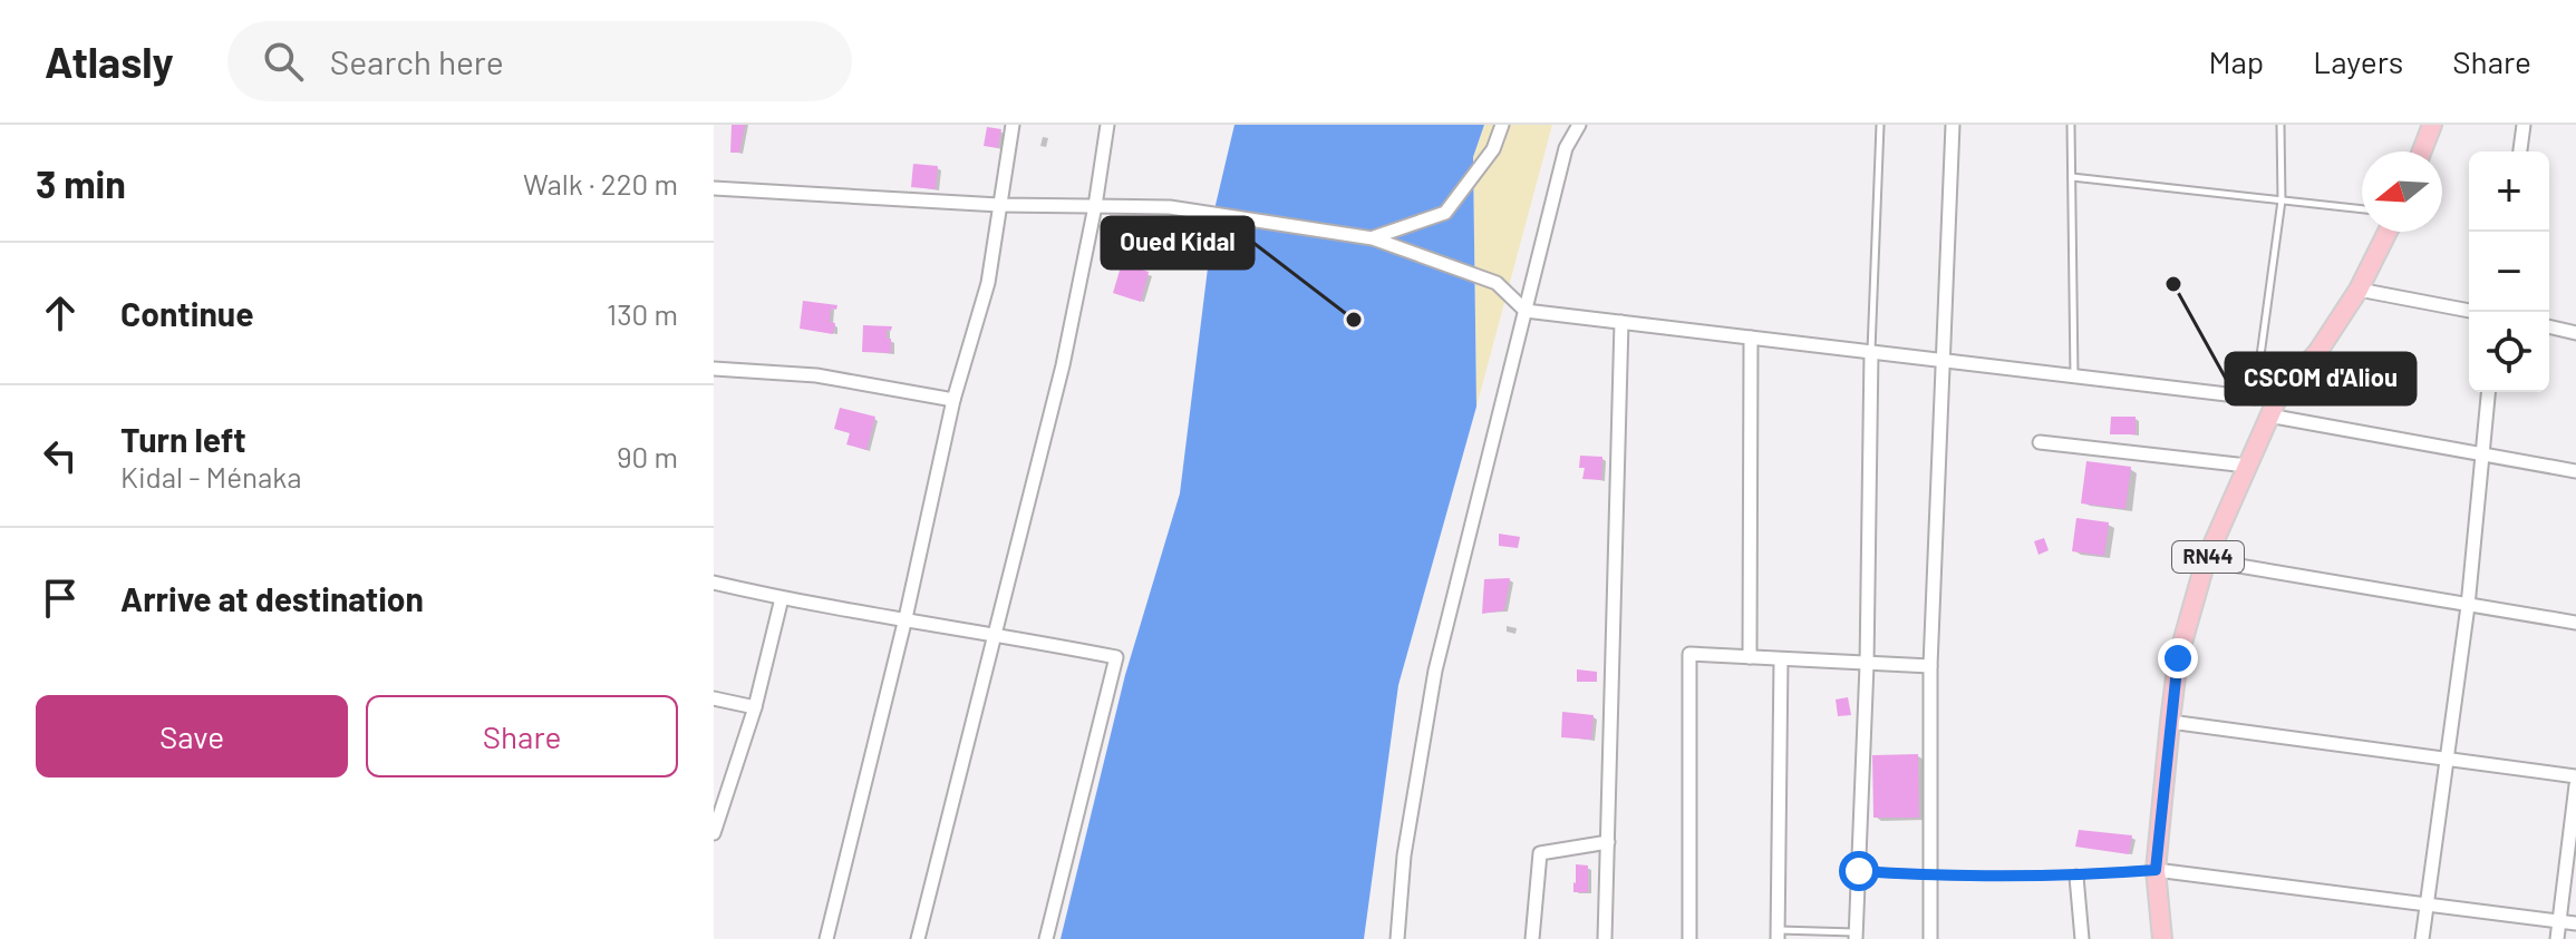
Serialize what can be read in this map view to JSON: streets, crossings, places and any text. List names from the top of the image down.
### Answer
{
  "streets": {
    "main road": ["RN44"]
  },
  "places": ["CSCOM d'Aliou", "Oued Kidal"],
  "north": "left",
  "page": {
    "header": "Atlasly",
    "search": "Search here",
    "nav": ["Map", "Layers", "Share"],
    "heading": ["3 min", "Walk · 220 m"],
    "map_buttons": ["+", "−"],
    "list": [
      ["Continue", "130 m"],
      ["Turn left", "Kidal - Ménaka", "90 m"],
      "Arrive at destination"
    ],
    "buttons": ["Save", "Share"]
  }
}
